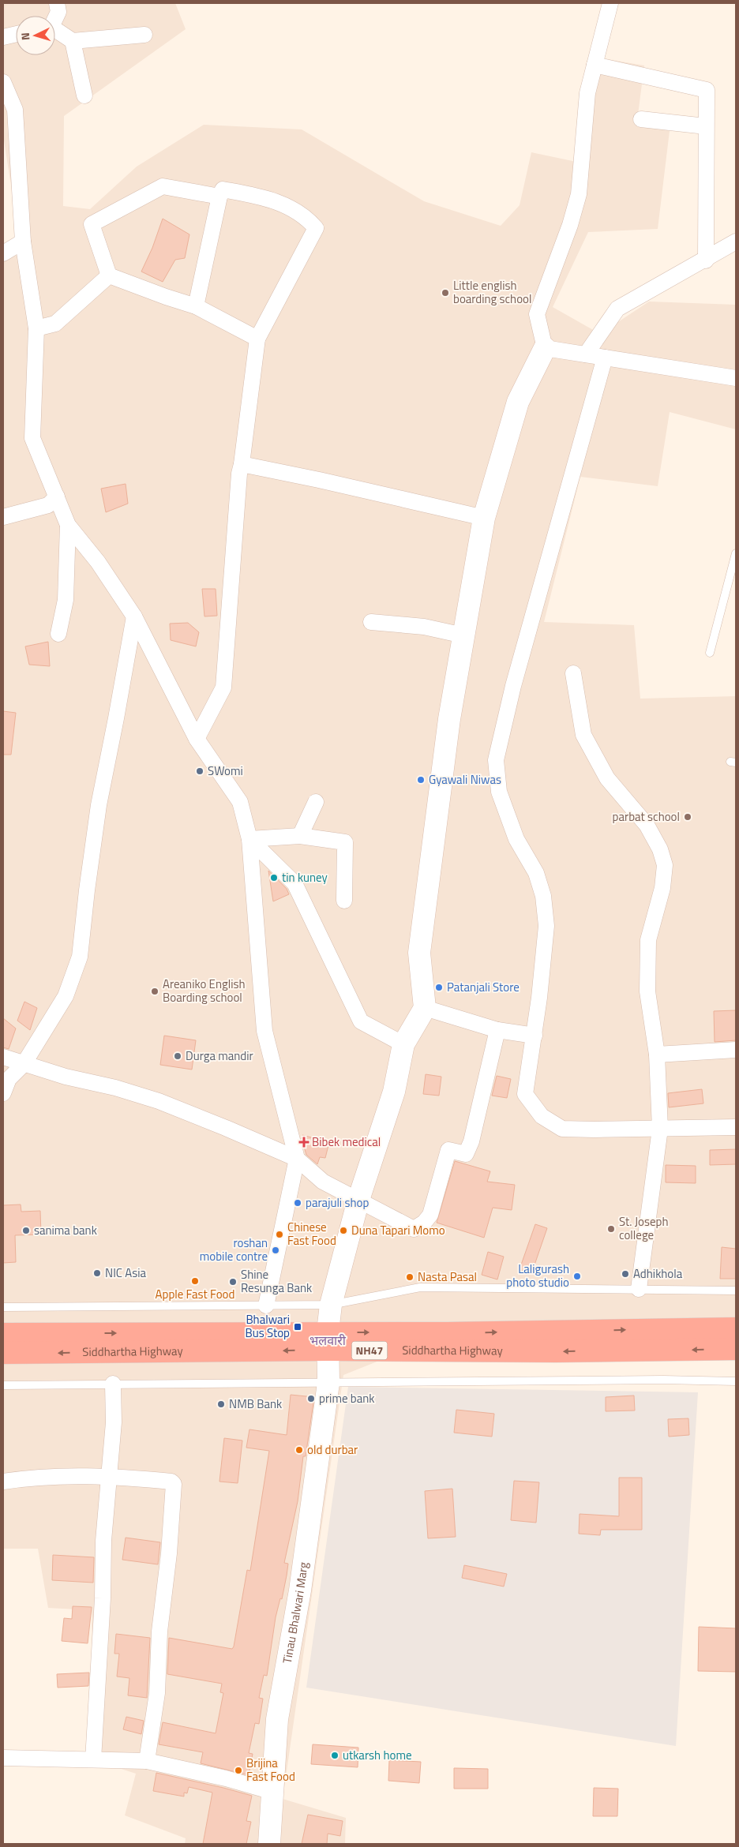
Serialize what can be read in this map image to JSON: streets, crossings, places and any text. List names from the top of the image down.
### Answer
{
  "streets": {
    "highway": ["NH47", "Siddhartha Highway"],
    "street": ["Tinau Bhalwari Marg"]
  },
  "crossings": [
    ["Siddhartha Highway", "Tinau Bhalwari Marg"]
  ],
  "districts": ["भलवारी"],
  "places": {
    "other": [
      "Little english boarding school",
      "SWomi",
      "Gyawali Niwas",
      "parbat school",
      "tin kuney",
      "Patanjali Store",
      "Areaniko English Boarding school",
      "Durga mandir",
      "parajuli shop",
      "St. Joseph college",
      "sanima bank",
      "Duna Tapari Momo",
      "Chinese Fast Food",
      "roshan mobile contre",
      "NIC Asia",
      "Adhikhola",
      "Laligurash photo studio",
      "Nasta Pasal",
      "Apple Fast Food",
      "Shine Resunga Bank",
      "prime bank",
      "NMB Bank",
      "old durbar",
      "utkarsh home",
      "Brijina Fast Food"
    ],
    "health": ["Bibek medical"],
    "transit": ["Bhalwari Bus Stop"]
  },
  "north": "left"
}
